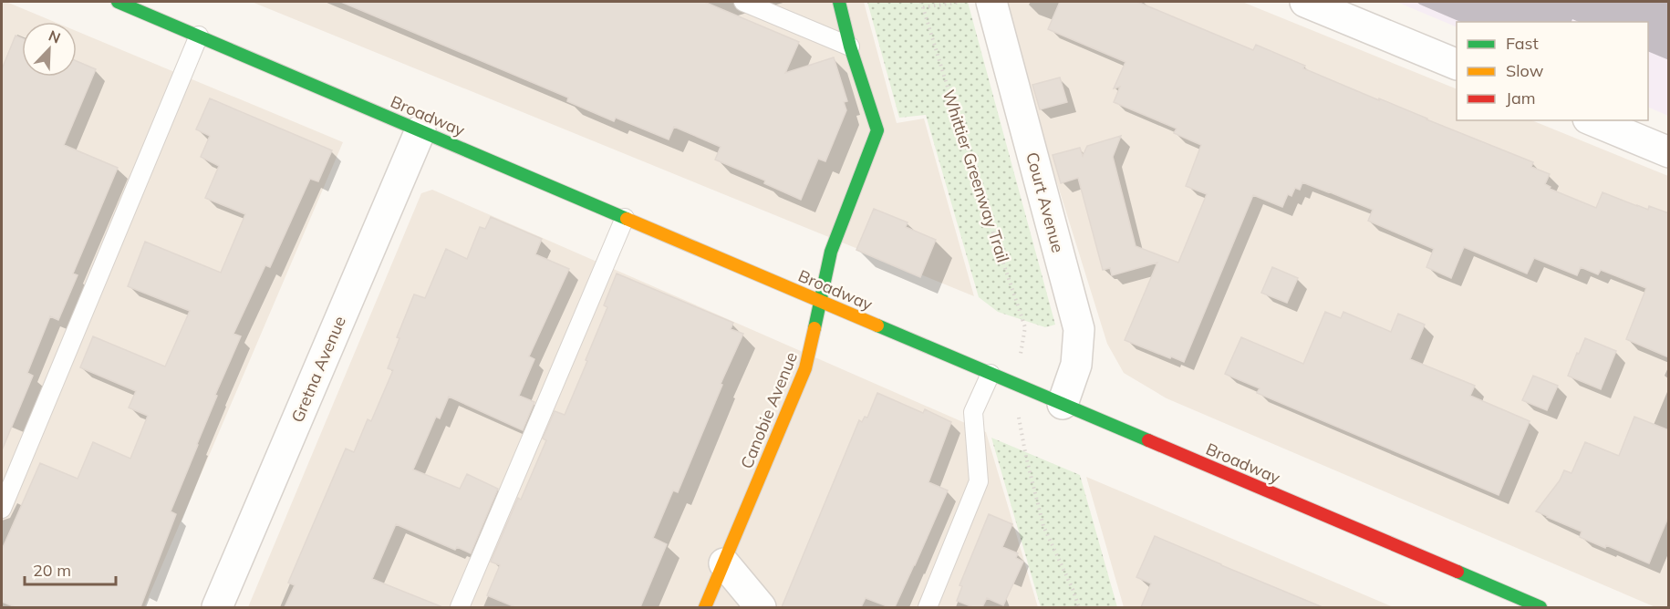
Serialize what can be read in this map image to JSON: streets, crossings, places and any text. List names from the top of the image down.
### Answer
{
  "streets": {
    "street": [
      "Broadway",
      "Court Avenue",
      "Gretna Avenue",
      "Canobie Avenue"
    ],
    "path": ["Whittier Greenway Trail"]
  },
  "crossings": [
    ["Broadway", "Court Avenue"],
    ["Broadway", "Gretna Avenue"],
    ["Broadway", "Canobie Avenue"]
  ],
  "legend": ["Fast", "Slow", "Jam"],
  "scale_bar": "20 m",
  "north": "top right"
}
